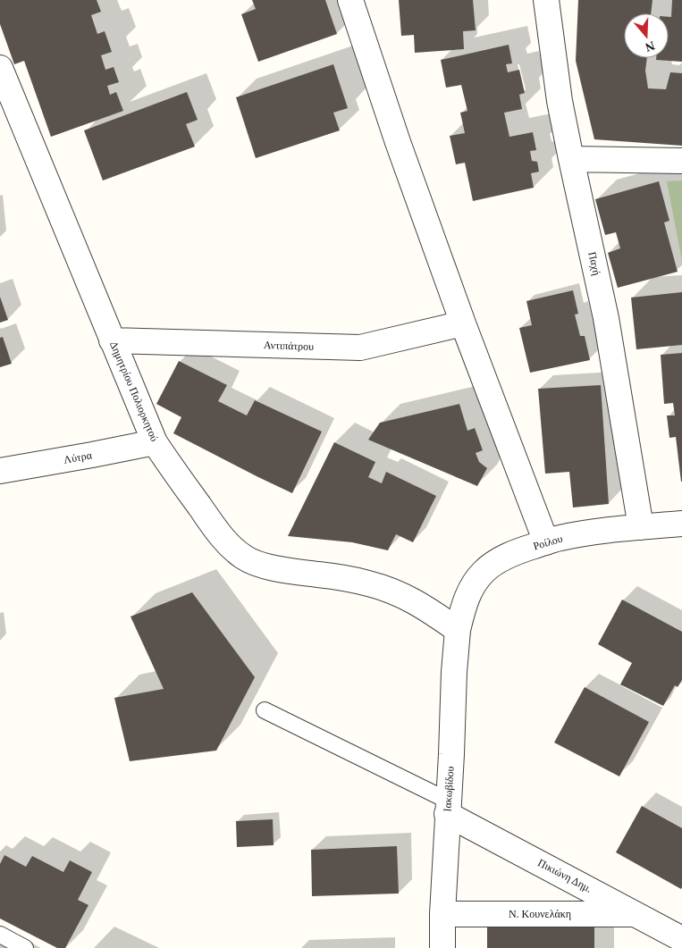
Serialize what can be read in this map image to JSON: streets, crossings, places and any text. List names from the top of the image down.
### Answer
{
  "streets": {
    "street": [
      "Παχή",
      "Αντιπάτρου",
      "Δημητρίου Πολιορκητού",
      "Λύτρα",
      "Ροίλου",
      "Ιακωβίδου",
      "Πικιώνη Δημ.",
      "Ν. Κουνελάκη"
    ]
  },
  "crossings": [
    ["Παχή", "Ροίλου"],
    ["Αντιπάτρου", "Δημητρίου Πολιορκητού"],
    ["Δημητρίου Πολιορκητού", "Λύτρα"],
    ["Δημητρίου Πολιορκητού", "Ροίλου"],
    ["Δημητρίου Πολιορκητού", "Ιακωβίδου"],
    ["Ροίλου", "Ιακωβίδου"],
    ["Ιακωβίδου", "Πικιώνη Δημ."],
    ["Ιακωβίδου", "Ν. Κουνελάκη"],
    ["Πικιώνη Δημ.", "Ν. Κουνελάκη"]
  ],
  "north": "bottom"
}
